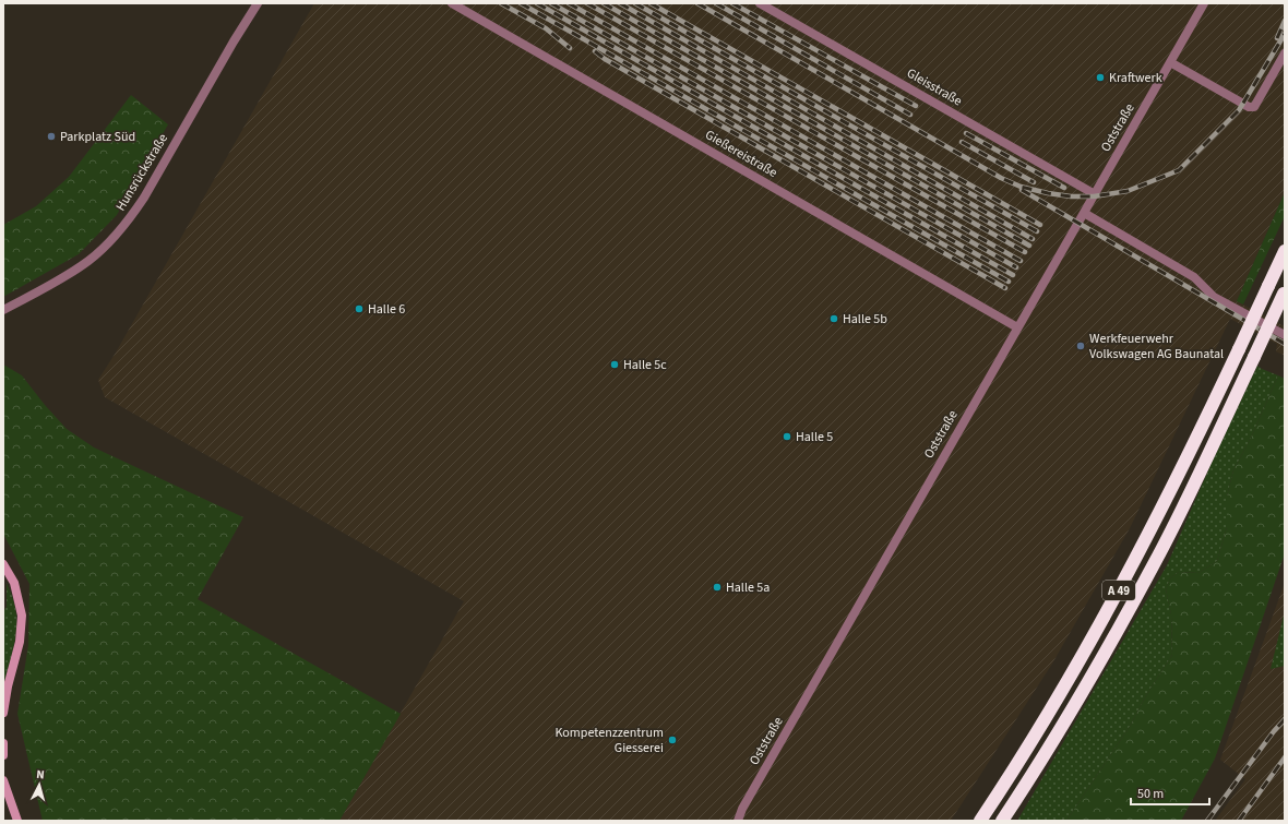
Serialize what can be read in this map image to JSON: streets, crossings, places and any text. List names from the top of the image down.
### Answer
{
  "streets": {
    "highway": ["A 49"],
    "street": [
      "Gleisstraße",
      "Oststraße",
      "Gießereistraße",
      "Hunsrückstraße"
    ]
  },
  "crossings": [
    ["Gleisstraße", "Oststraße"],
    ["Oststraße", "Gießereistraße"]
  ],
  "places": [
    "Kraftwerk",
    "Parkplatz Süd",
    "Halle 6",
    "Halle 5b",
    "Werkfeuerwehr Volkswagen AG Baunatal",
    "Halle 5c",
    "Halle 5",
    "Halle 5a",
    "Kompetenzzentrum Giesserei"
  ],
  "scale_bar": "50 m",
  "north": "top"
}
